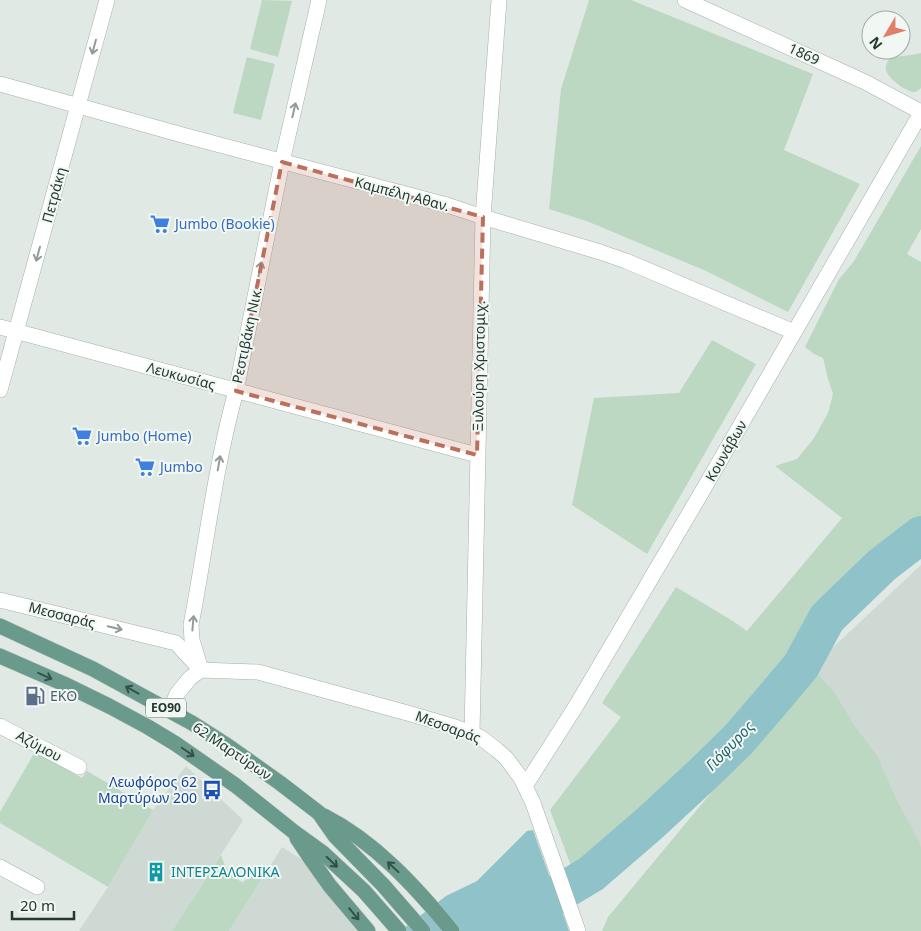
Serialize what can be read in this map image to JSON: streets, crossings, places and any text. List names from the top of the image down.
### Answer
{
  "streets": {
    "main road": ["ΕΟ90", "62 Μαρτύρων"],
    "street": [
      "1869",
      "Καμπέλη Αθαν.",
      "Πετράκη",
      "Ρεστιβάκη Νικ.",
      "Ξυλούρη Χριστομιχ.",
      "Λευκωσίας",
      "Κουνάβων",
      "Μεσσαράς",
      "Αζύμου"
    ]
  },
  "crossings": [
    ["1869", "Κουνάβων"],
    ["Καμπέλη Αθαν.", "Πετράκη"],
    ["Καμπέλη Αθαν.", "Ρεστιβάκη Νικ."],
    ["Καμπέλη Αθαν.", "Ξυλούρη Χριστομιχ."],
    ["Καμπέλη Αθαν.", "Κουνάβων"],
    ["Πετράκη", "Λευκωσίας"],
    ["Ρεστιβάκη Νικ.", "Λευκωσίας"],
    ["Ρεστιβάκη Νικ.", "Μεσσαράς"],
    ["Ξυλούρη Χριστομιχ.", "Λευκωσίας"],
    ["Ξυλούρη Χριστομιχ.", "Μεσσαράς"],
    ["Κουνάβων", "Μεσσαράς"],
    ["ΕΟ90", "62 Μαρτύρων"]
  ],
  "one_way": ["Πετράκη", "Ρεστιβάκη Νικ."],
  "water": ["Γιόφυρος"],
  "places": {
    "supermarket": ["Jumbo (Bookie)", "Jumbo (Home)", "Jumbo"],
    "fuel station": ["EKO"],
    "bus stop": ["Λεωφόρος 62 Μαρτύρων 200"],
    "building": ["ΙΝΤΕΡΣΑΛΟΝΙΚΑ"]
  },
  "scale_bar": "20 m",
  "north": "bottom left"
}
